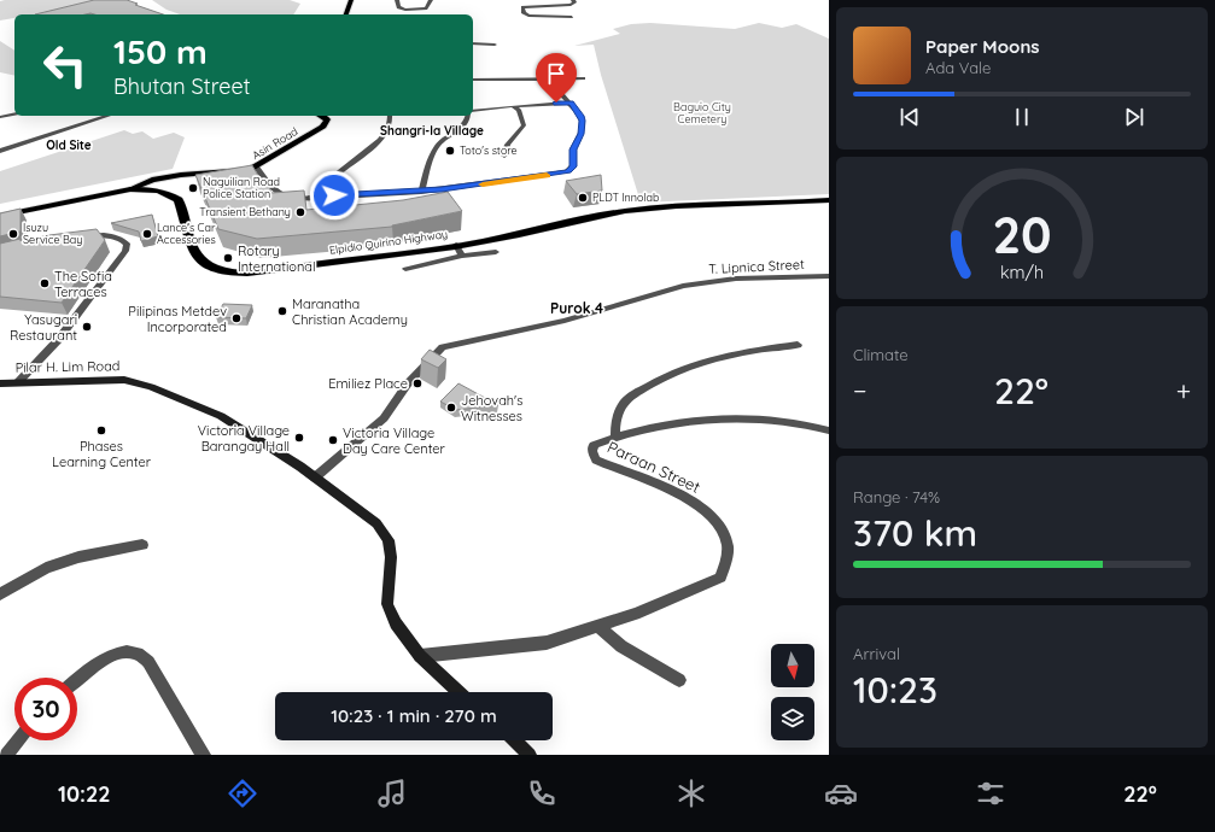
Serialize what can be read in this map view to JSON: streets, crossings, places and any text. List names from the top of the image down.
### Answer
{
  "streets": {
    "highway": ["Elpidio Quirino Highway"],
    "main road": ["Asin Road", "Pilar H. Lim Road"],
    "street": ["T. Lipnica Street", "Paraan Street"]
  },
  "crossings": [
    ["Asin Road", "Elpidio Quirino Highway"],
    ["T. Lipnica Street", "Pilar H. Lim Road"],
    ["Pilar H. Lim Road", "Paraan Street"]
  ],
  "districts": ["Shangri-la Village", "Old Site", "Purok 4"],
  "parks": ["Baguio City Cemetery"],
  "places": [
    "Toto's store",
    "Naguilian Road Police Station",
    "PLDT Innolab",
    "Transient Bethany",
    "Isuzu Service Bay",
    "Lance's Car Accessories",
    "Rotary International",
    "The Sofia Terraces",
    "Maranatha Christian Academy",
    "Pilipinas Metdev Incorporated",
    "Yasugari Restaurant",
    "Emiliez Place",
    "Jehovah's Witnesses",
    "Phases Learning Center",
    "Victoria Village Barangay Hall",
    "Victoria Village Day Care Center"
  ],
  "north": "bottom",
  "page": {
    "turn": ["150 m", "Bhutan Street"],
    "song": ["Paper Moons", "Ada Vale"],
    "tile": [
      "Climate",
      ["Range · 74%", "370 km"],
      ["Arrival", "10:23"]
    ],
    "heat": ["−", "22°", "+"],
    "limit": "30",
    "trip": "10:23 · 1 min · 270 m",
    "tabs": ["10:22", "22°"],
    "gauge": ["20", "km/h"]
  }
}
